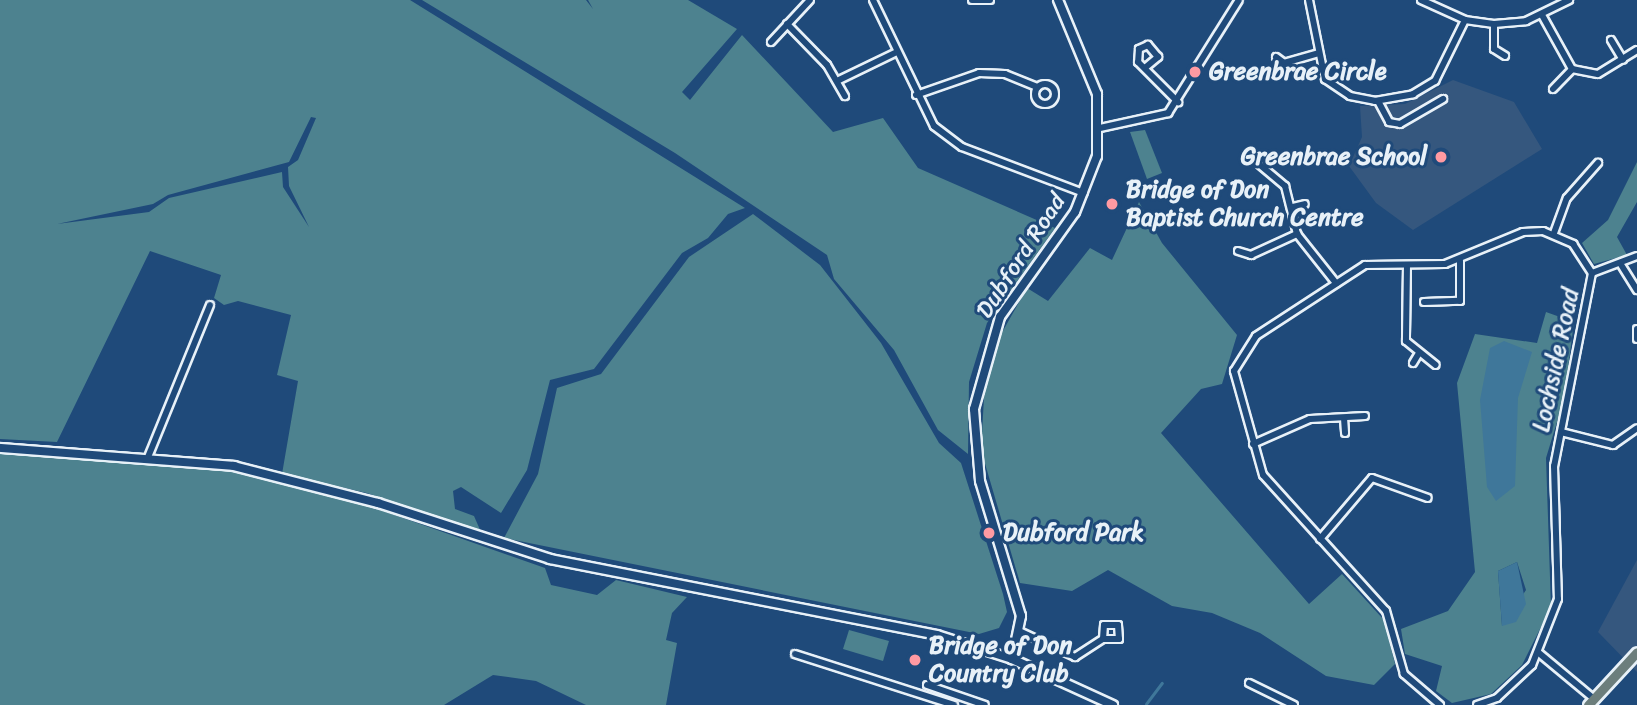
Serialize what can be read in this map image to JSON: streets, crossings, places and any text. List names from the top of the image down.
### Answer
{
  "streets": {
    "main road": ["Dubford Road"],
    "street": ["Lochside Road"]
  },
  "places": [
    "Greenbrae Circle",
    "Greenbrae School",
    "Bridge of Don Baptist Church Centre",
    "Dubford Park",
    "Bridge of Don Country Club"
  ]
}
